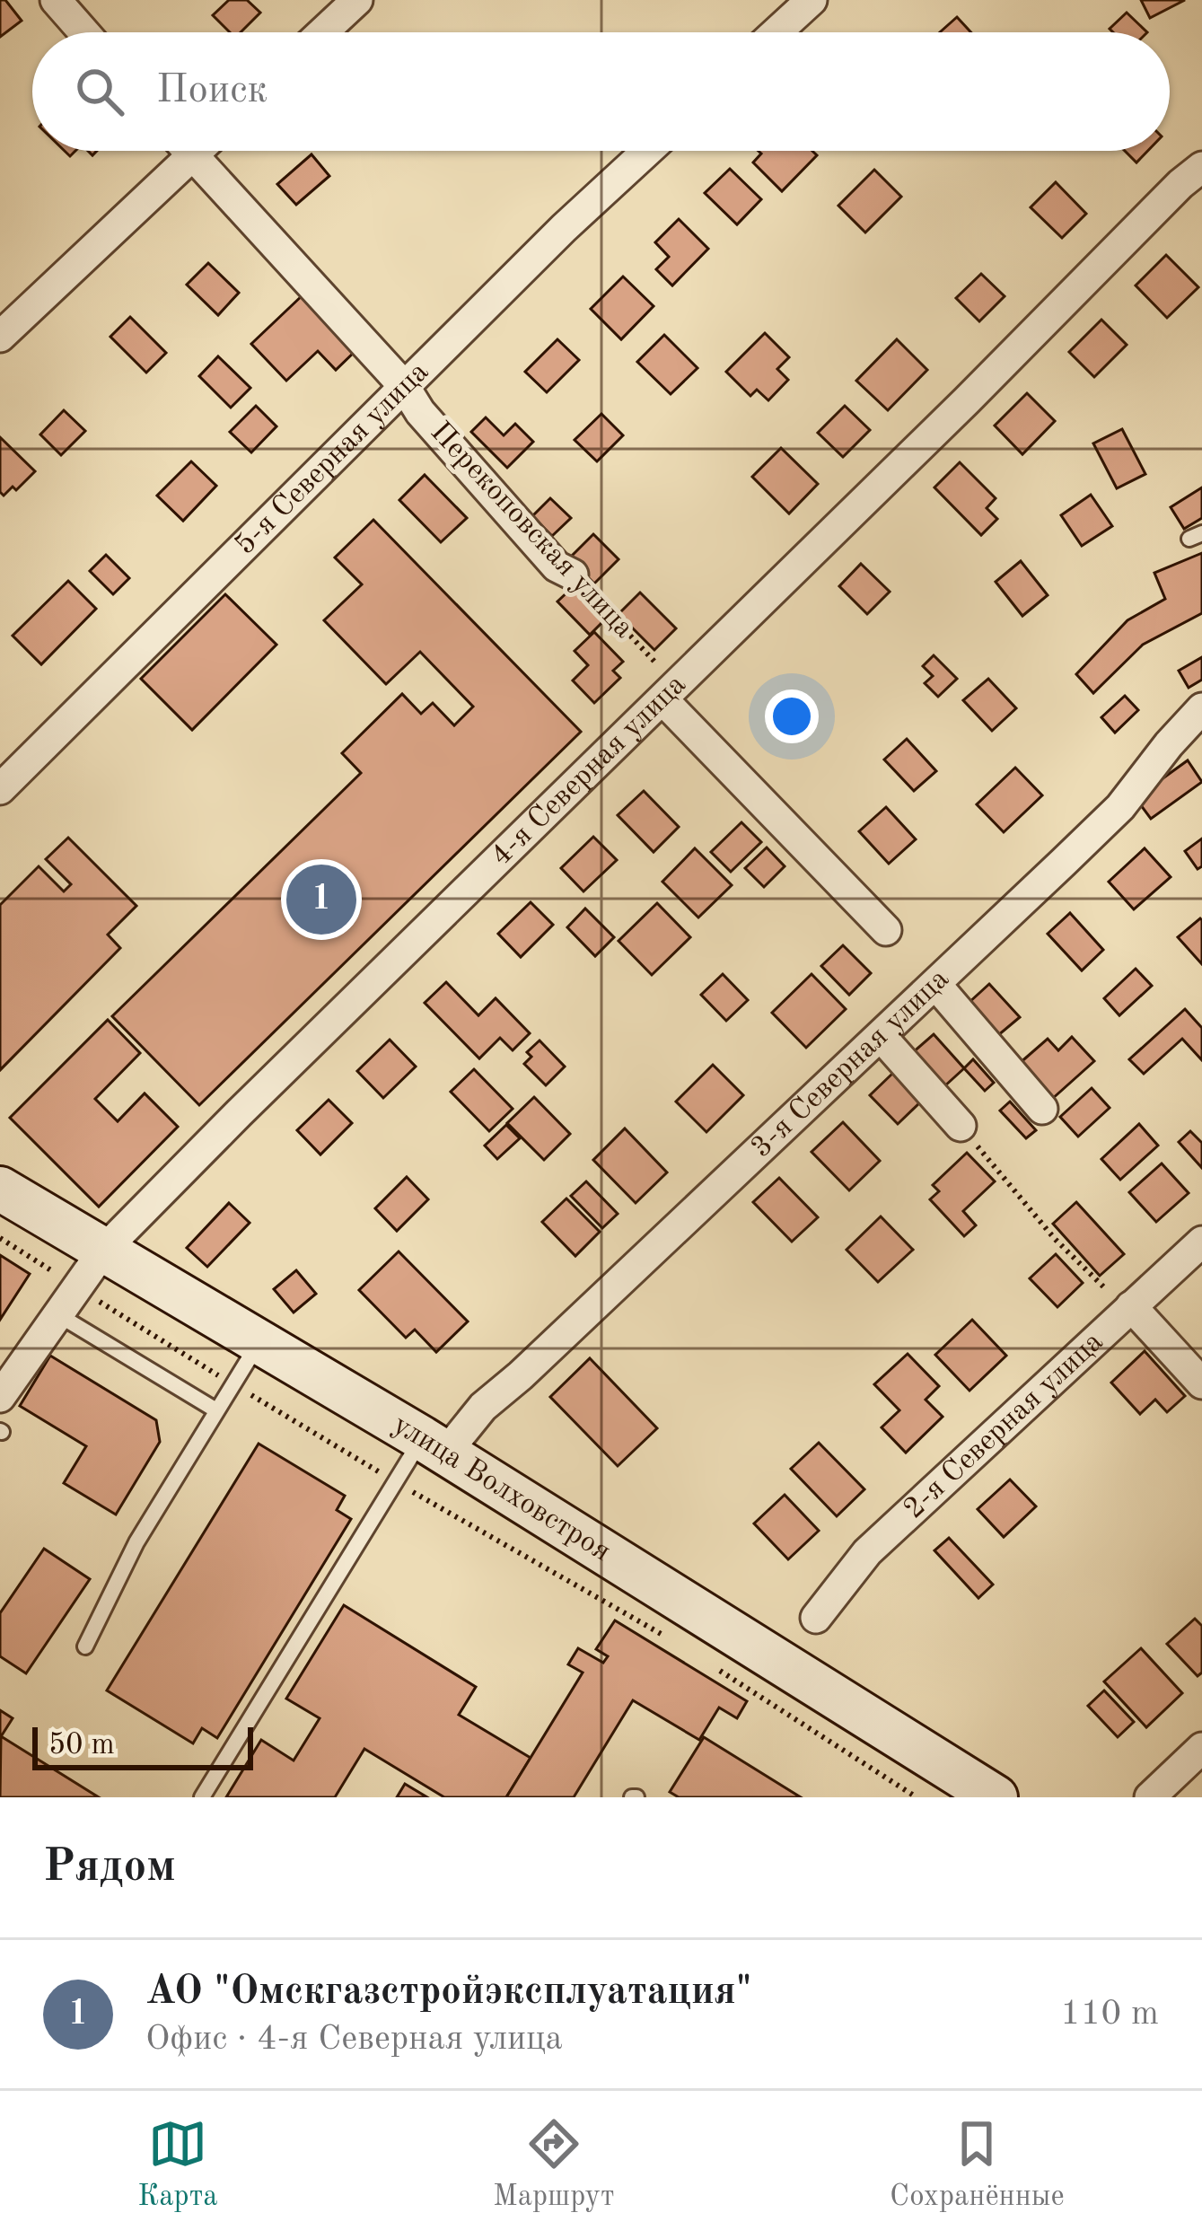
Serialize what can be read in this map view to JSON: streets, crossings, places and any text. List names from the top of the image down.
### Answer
{
  "streets": {
    "main road": ["улица Волховстроя"],
    "street": [
      "5-я Северная улица",
      "Перекоповская улица",
      "4-я Северная улица",
      "3-я Северная улица",
      "2-я Северная улица"
    ]
  },
  "crossings": [
    ["5-я Северная улица", "Перекоповская улица"],
    ["Перекоповская улица", "4-я Северная улица"],
    ["4-я Северная улица", "улица Волховстроя"],
    ["3-я Северная улица", "улица Волховстроя"]
  ],
  "scale_bar": "50 m",
  "page": {
    "search": "Поиск",
    "pins": "1",
    "scale": "50 m",
    "heading": "Рядом",
    "list": [
      {
        "mark": "1",
        "name": "АО \"Омскгазстройэксплуатация\"",
        "note": "Офис · 4-я Северная улица",
        "value": "110 m"
      }
    ],
    "nav": ["Карта", "Маршрут", "Сохранённые"]
  }
}
